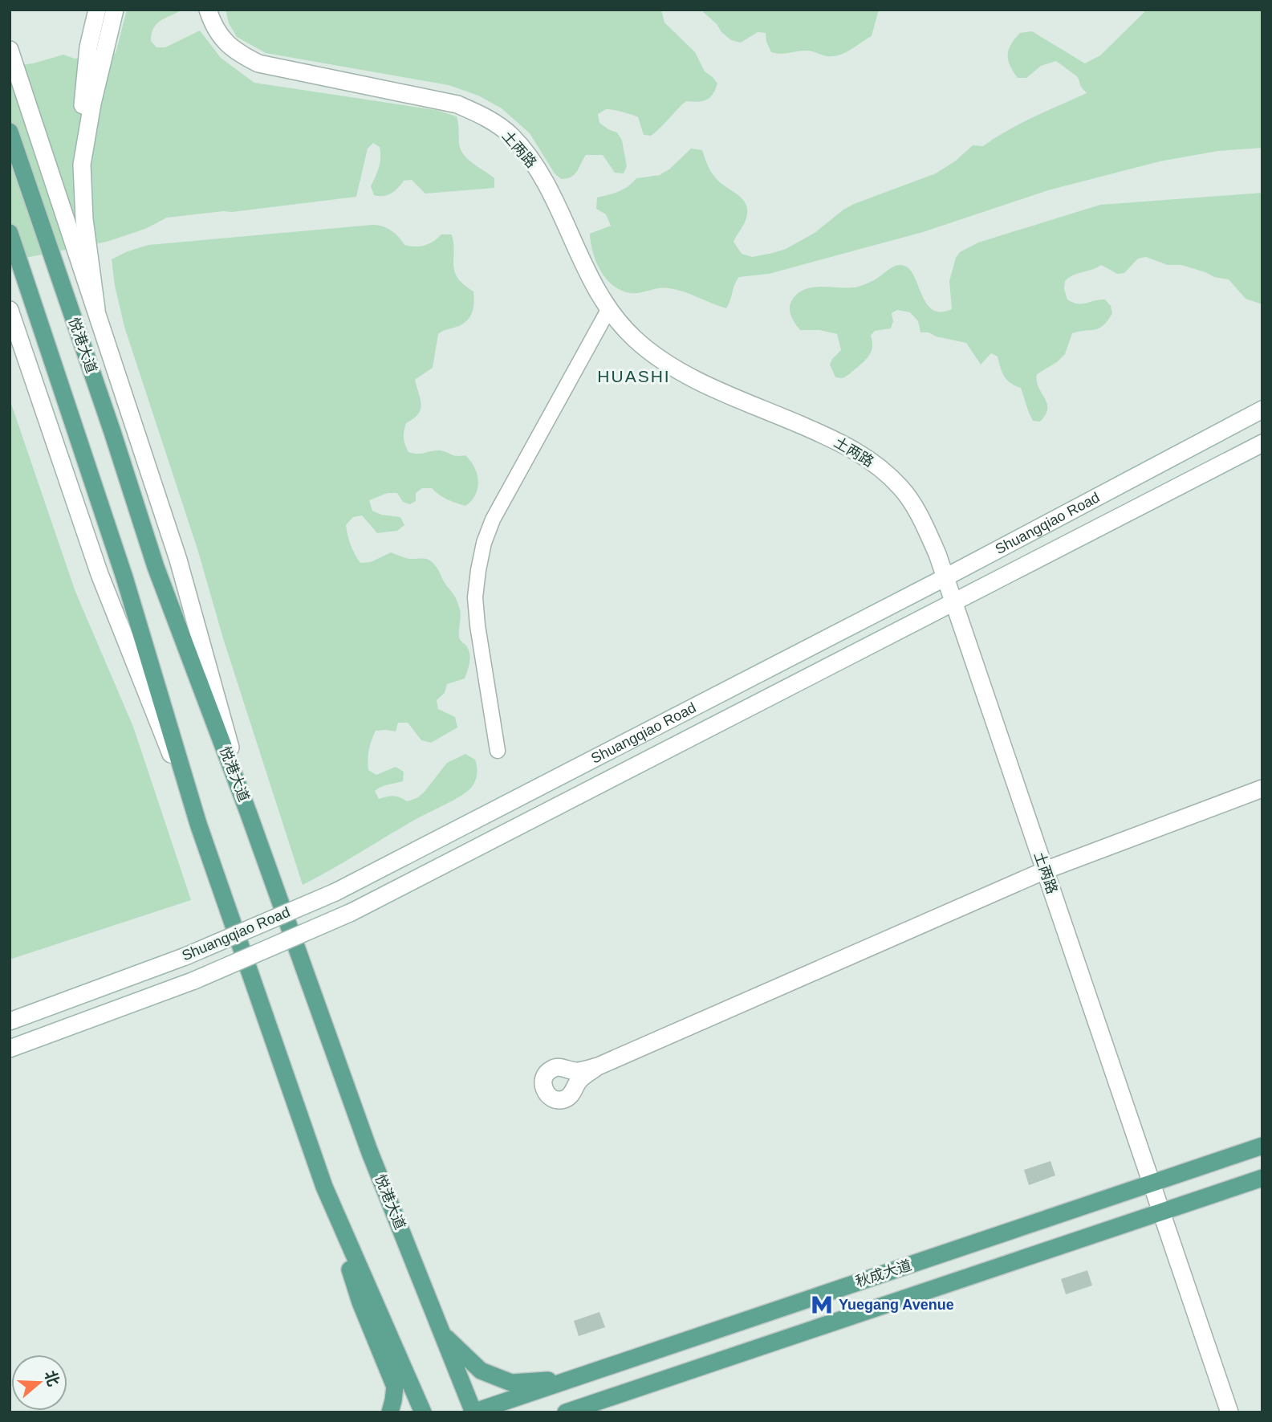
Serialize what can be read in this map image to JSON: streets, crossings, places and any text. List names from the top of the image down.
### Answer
{
  "streets": {
    "main road": ["悦港大道", "秋成大道"],
    "street": ["土两路", "Shuangqiao Road"]
  },
  "crossings": [
    ["土两路", "Shuangqiao Road"],
    ["土两路", "秋成大道"],
    ["悦港大道", "秋成大道"]
  ],
  "districts": ["HUASHI"],
  "places": {
    "metro station": ["Yuegang Avenue"]
  },
  "north": "right"
}
